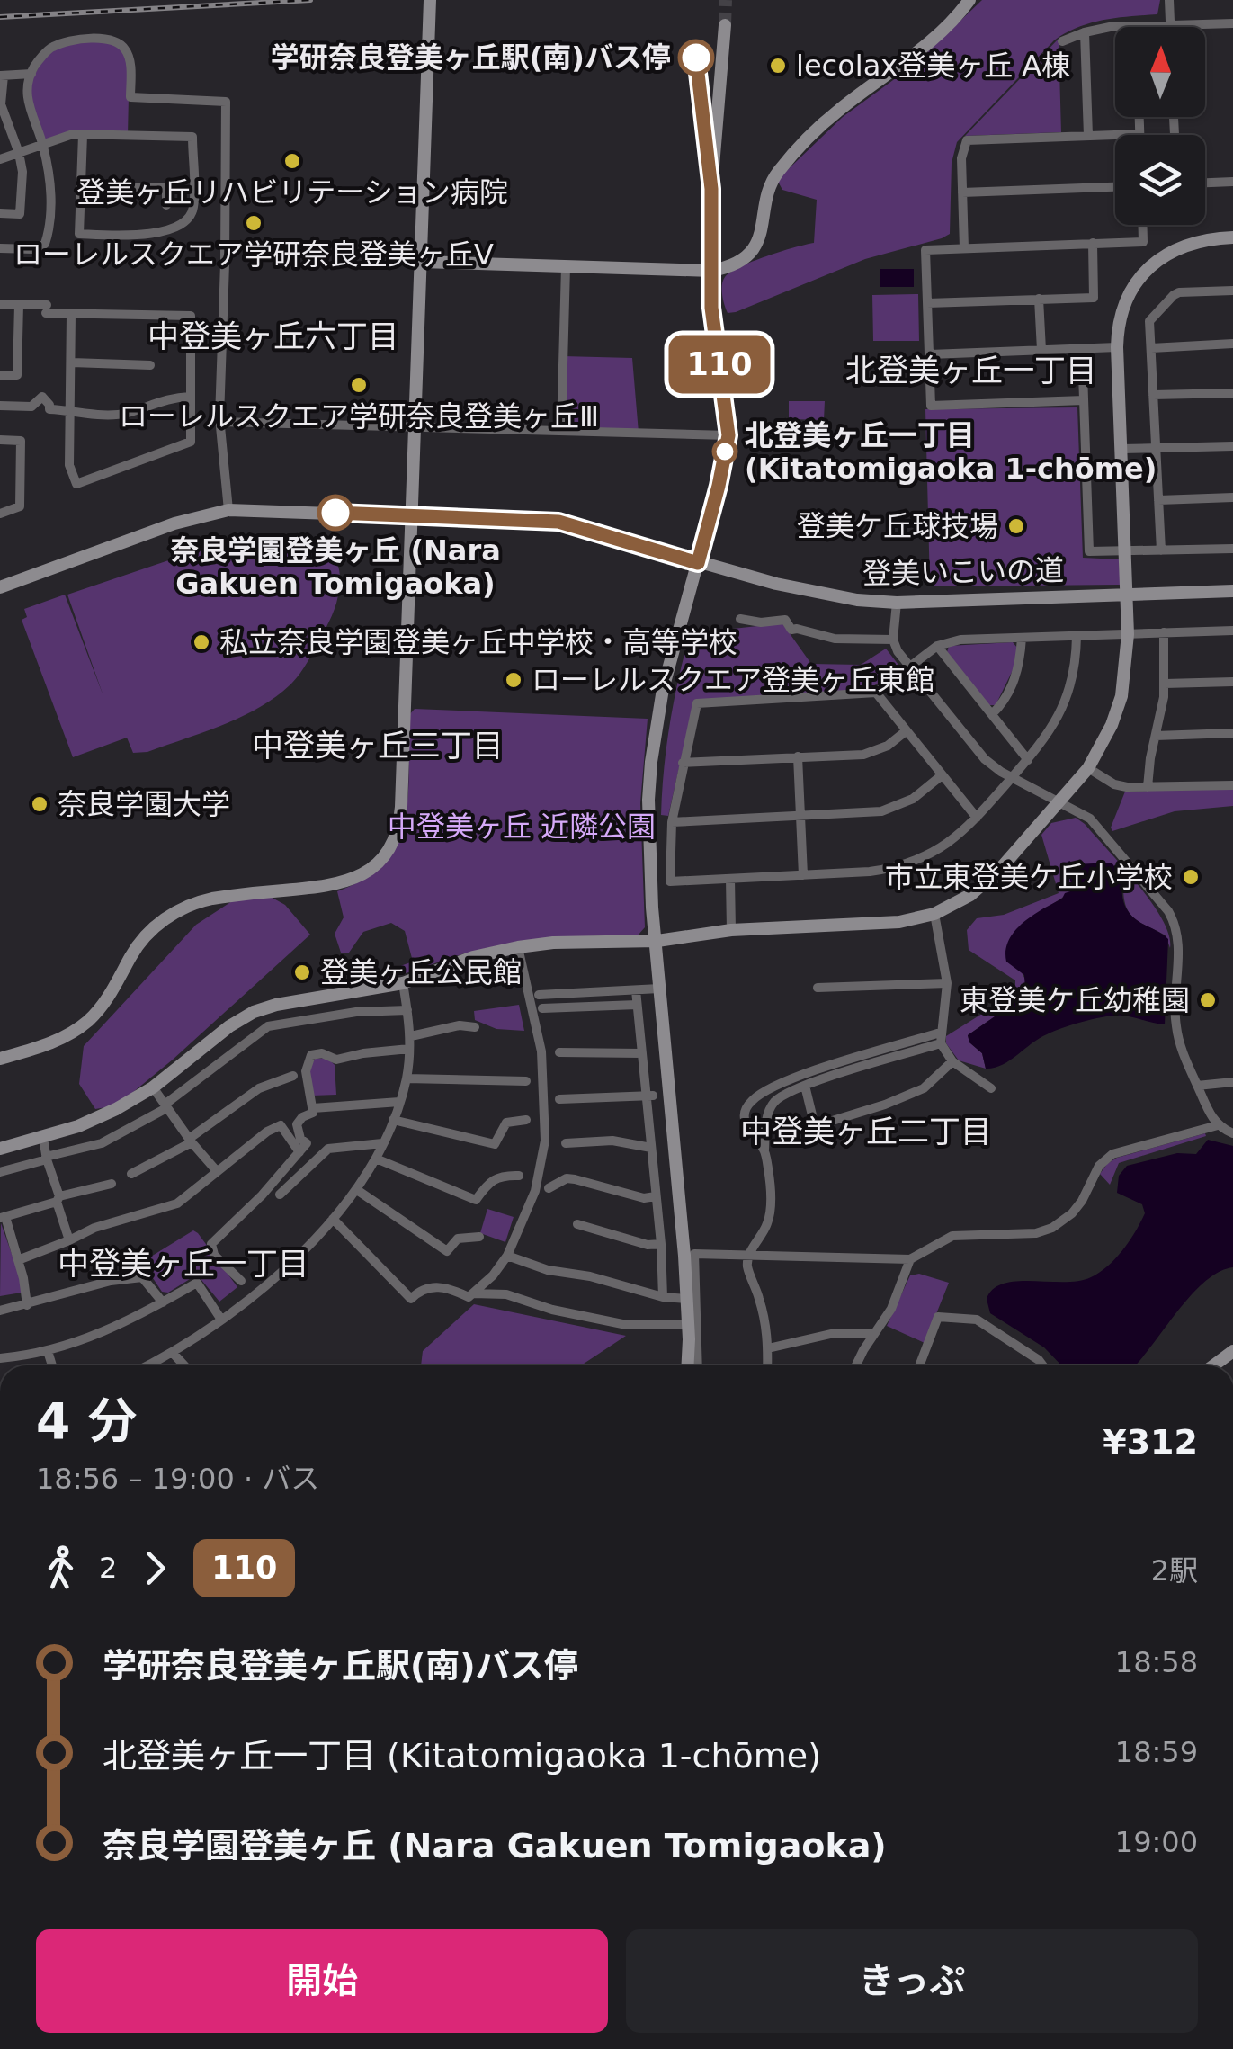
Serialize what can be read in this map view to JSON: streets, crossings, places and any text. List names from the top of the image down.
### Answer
{
  "streets": {
    "street": ["登美いこいの道"]
  },
  "districts": [
    "中登美ヶ丘六丁目",
    "北登美ヶ丘一丁目",
    "中登美ヶ丘三丁目",
    "中登美ヶ丘二丁目",
    "中登美ヶ丘一丁目"
  ],
  "parks": ["中登美ヶ丘 近隣公園"],
  "places": [
    "学研奈良登美ヶ丘駅(南)バス停",
    "lecolax登美ヶ丘 A棟",
    "登美ヶ丘リハビリテーション病院",
    "ローレルスクエア学研奈良登美ヶ丘Ⅴ",
    "ローレルスクエア学研奈良登美ヶ丘Ⅲ",
    "北登美ヶ丘一丁目 (Kitatomigaoka 1-chōme)",
    "奈良学園登美ヶ丘 (Nara Gakuen Tomigaoka)",
    "登美ケ丘球技場",
    "私立奈良学園登美ヶ丘中学校・高等学校",
    "ローレルスクエア登美ヶ丘東館",
    "奈良学園大学",
    "市立東登美ケ丘小学校",
    "登美ヶ丘公民館",
    "東登美ケ丘幼稚園"
  ],
  "lines": ["bus line 110"],
  "north": "top",
  "page": {
    "on_map": "110",
    "heading": ["4 分", "18:56 – 19:00 · バス", "¥312"],
    "legs": ["2", "110", "2駅"],
    "list": [
      {
        "name": "学研奈良登美ヶ丘駅(南)バス停",
        "value": "18:58"
      },
      {
        "name": "北登美ヶ丘一丁目 (Kitatomigaoka 1-chōme)",
        "value": "18:59"
      },
      {
        "name": "奈良学園登美ヶ丘 (Nara Gakuen Tomigaoka)",
        "value": "19:00"
      }
    ],
    "buttons": ["開始", "きっぷ"]
  }
}
